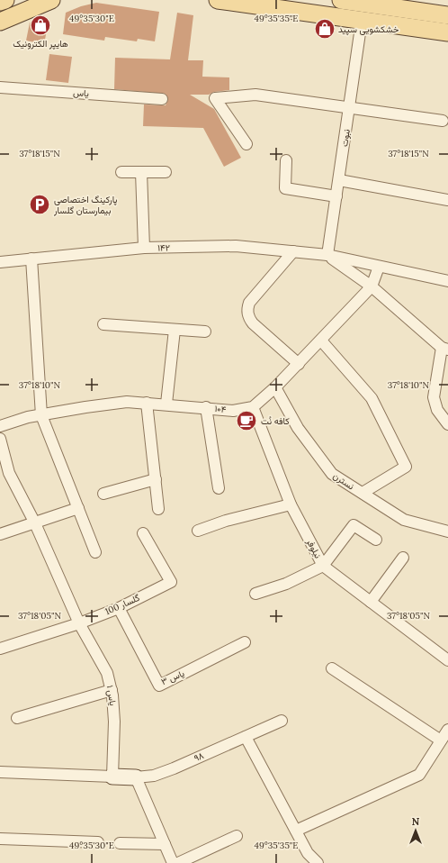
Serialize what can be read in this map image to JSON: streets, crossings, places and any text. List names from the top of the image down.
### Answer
{
  "streets": {
    "street": [
      "یاس",
      "نبوت",
      "۱۴۲",
      "۱۰۴",
      "نسترن",
      "نیلوفر",
      "گلسار 100",
      "یاس ۳",
      "یاس ۱",
      "۹۸"
    ]
  },
  "crossings": [
    ["نبوت", "۱۴۲"],
    ["۱۰۴", "نیلوفر"],
    ["گلسار 100", "یاس ۳"],
    ["گلسار 100", "یاس ۱"],
    ["یاس ۱", "۹۸"]
  ],
  "places": {
    "shop": ["هایپر الکترونیک", "خشکشویی سپید"],
    "parking": ["پارکینگ اختصاصی بیمارستان گلسار"],
    "cafe": ["کافه نُت"]
  },
  "north": "top",
  "coordinates": [
    "49°35'30\"E",
    "49°35'35\"E",
    "37°18'15\"N",
    "37°18'10\"N",
    "37°18'05\"N"
  ]
}
